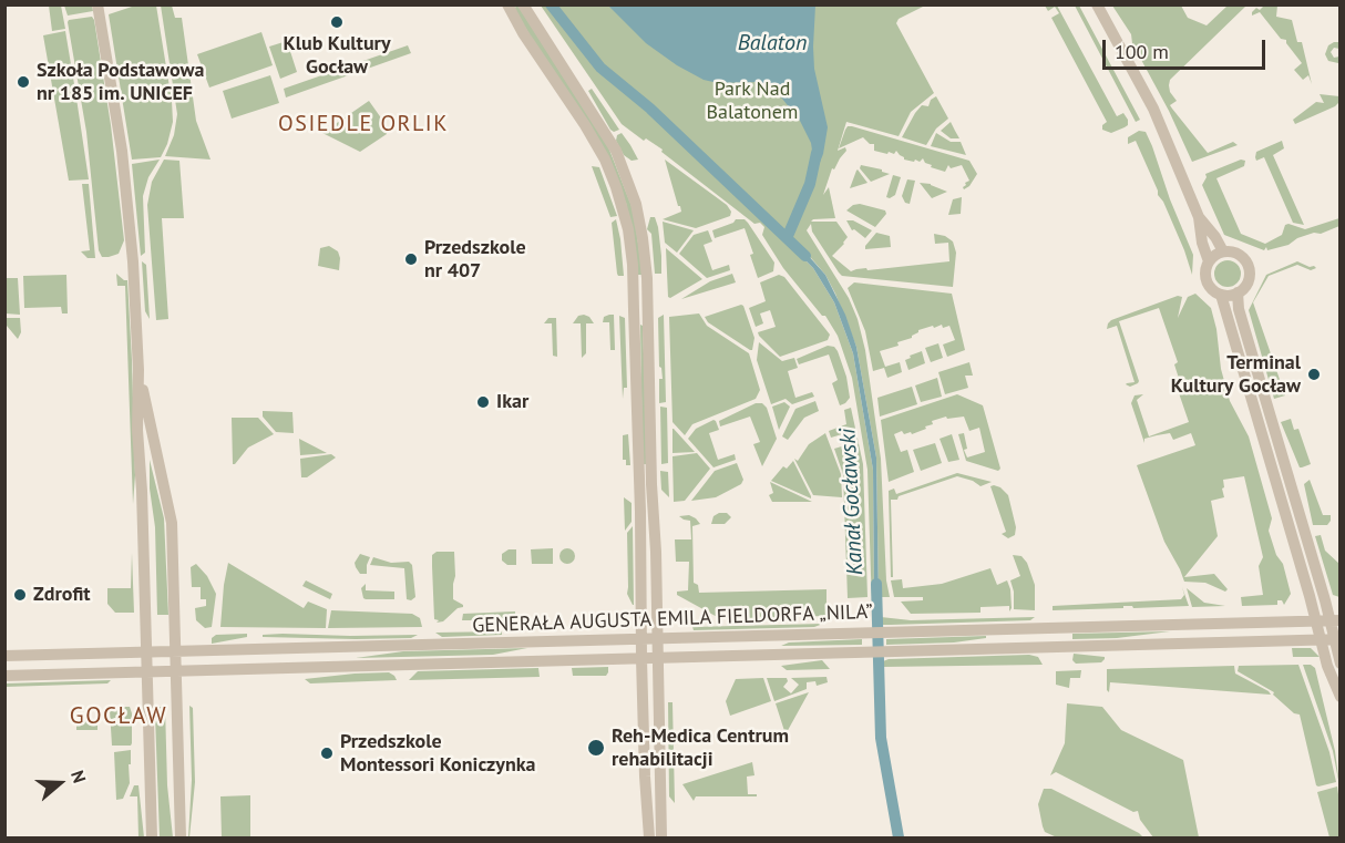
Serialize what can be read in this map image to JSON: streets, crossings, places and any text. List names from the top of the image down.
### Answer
{
  "streets": {
    "street": ["GENERAŁA AUGUSTA EMILA FIELDORFA „NILA”"]
  },
  "districts": ["OSIEDLE ORLIK", "GOCŁAW"],
  "water": ["Balaton", "Kanał Gocławski"],
  "parks": ["Park Nad Balatonem"],
  "places": [
    "Klub Kultury Gocław",
    "Szkoła Podstawowa nr 185 im. UNICEF",
    "Przedszkole nr 407",
    "Terminal Kultury Gocław",
    "Ikar",
    "Zdrofit",
    "Reh-Medica Centrum rehabilitacji",
    "Przedszkole Montessori Koniczynka"
  ],
  "scale_bar": "100 m",
  "north": "right"
}
